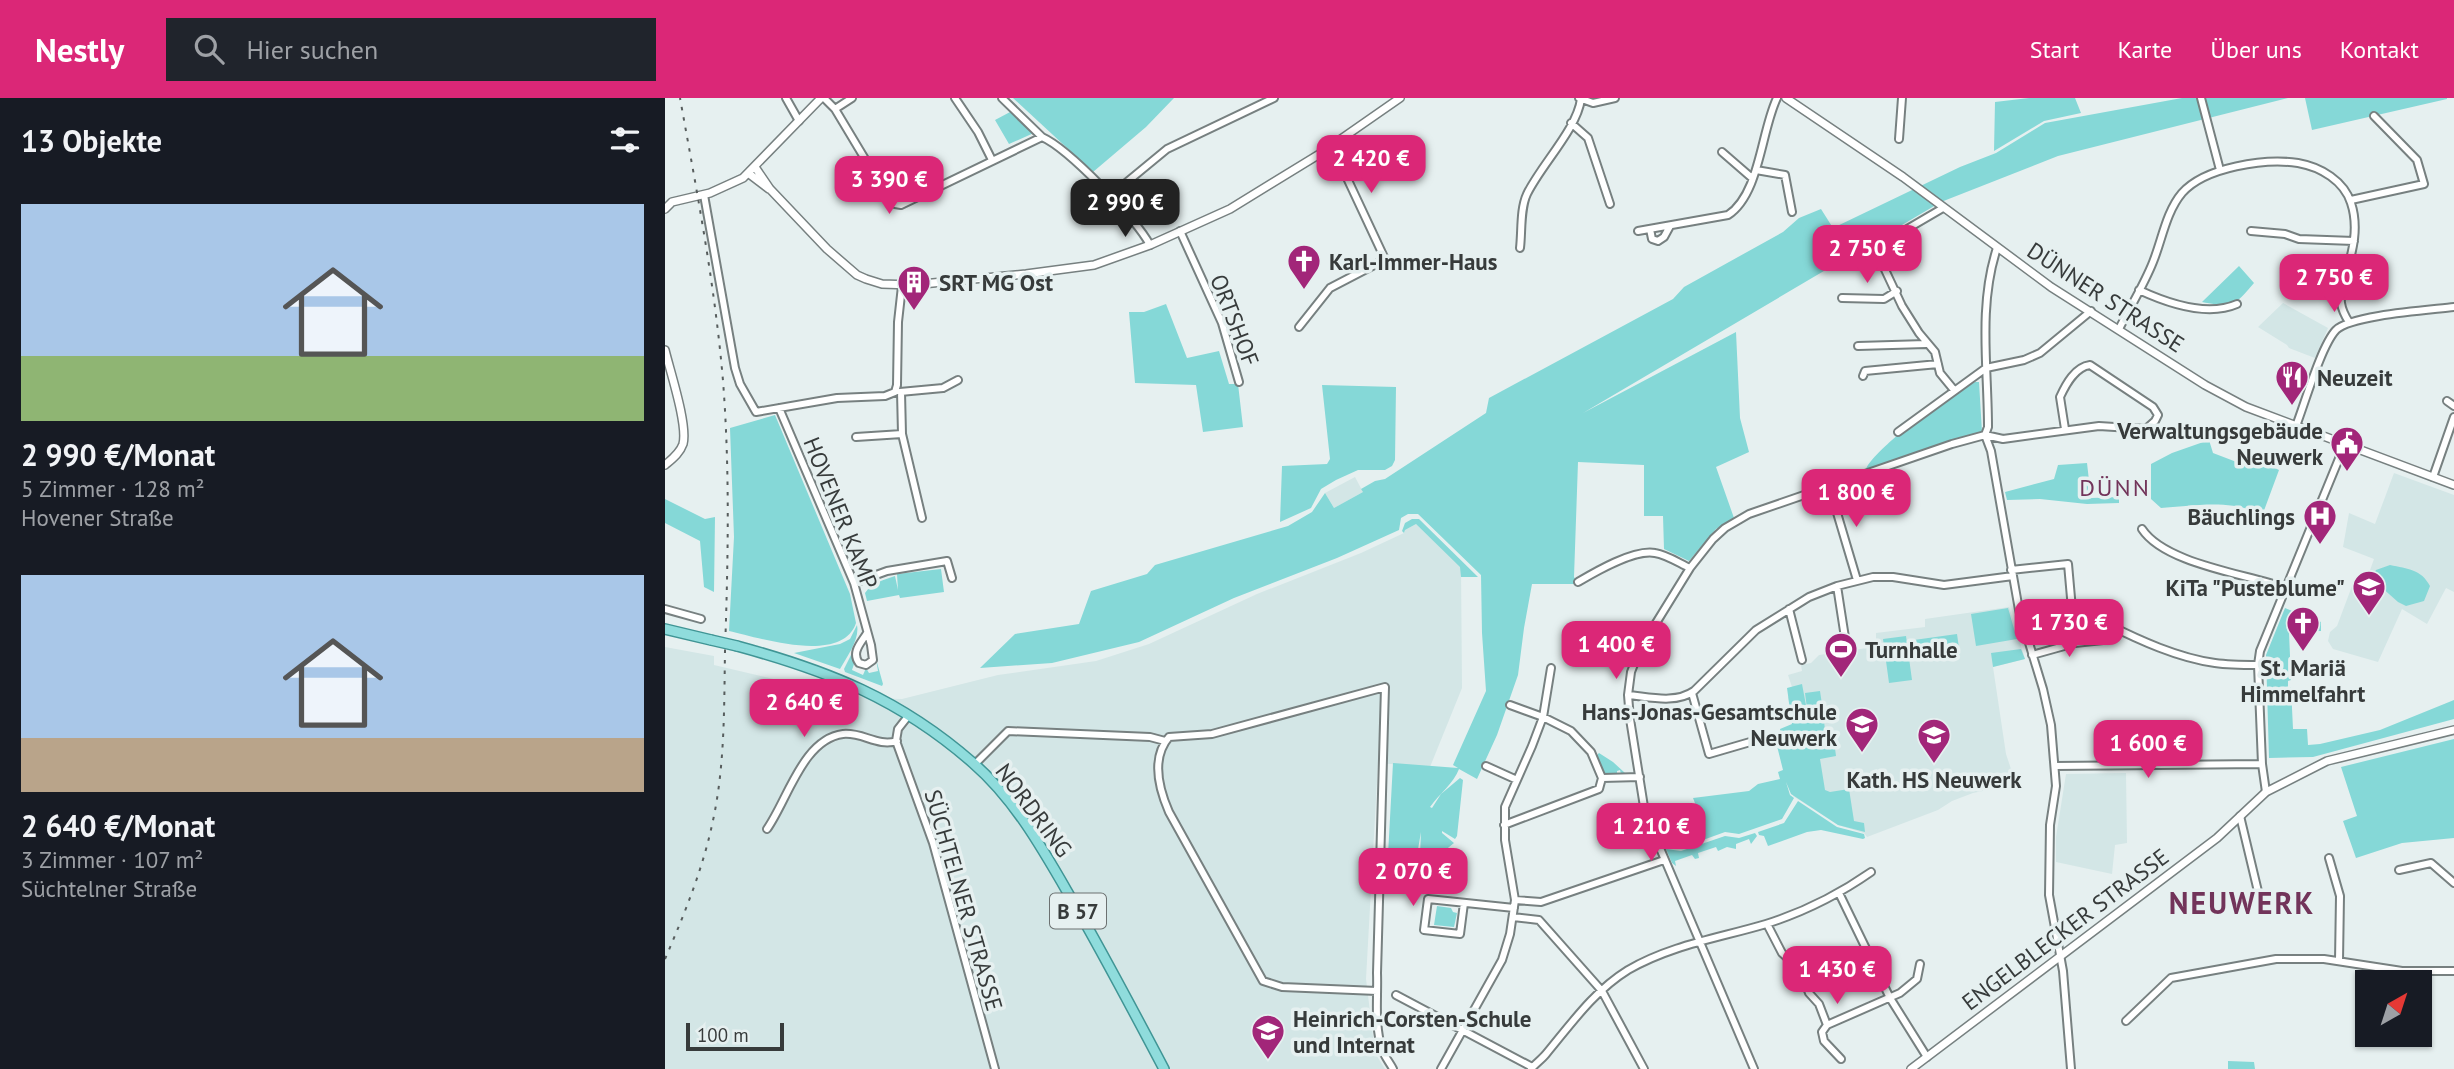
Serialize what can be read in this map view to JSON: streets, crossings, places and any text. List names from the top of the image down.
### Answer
{
  "streets": {
    "main road": ["NORDRING", "B 57"],
    "street": [
      "DÜNNER STRASSE",
      "ORTSHOF",
      "HOVENER KAMP",
      "SÜCHTELNER STRASSE",
      "ENGELBLECKER STRASSE"
    ]
  },
  "districts": ["DÜNN", "NEUWERK"],
  "places": {
    "church": ["Karl-Immer-Haus", "St. Mariä Himmelfahrt"],
    "building": ["SRT MG Ost"],
    "restaurant": ["Neuzeit"],
    "public building": ["Verwaltungsgebäude Neuwerk"],
    "hospital": ["Bäuchlings"],
    "school or university": [
      "KiTa \"Pusteblume\"",
      "Hans-Jonas-Gesamtschule Neuwerk",
      "Kath. HS Neuwerk",
      "Heinrich-Corsten-Schule und Internat"
    ],
    "sports": ["Turnhalle"]
  },
  "scale_bar": "100 m",
  "north": "top right",
  "page": {
    "header": "Nestly",
    "search": "Hier suchen",
    "nav": [
      "Start",
      "Karte",
      "Über uns",
      "Kontakt"
    ],
    "heading": "13 Objekte",
    "price": [
      "2 420 €",
      "3 390 €",
      "2 990 €",
      "2 750 €",
      "2 750 €",
      "1 800 €",
      "1 730 €",
      "1 400 €",
      "2 640 €",
      "1 600 €",
      "1 210 €",
      "2 070 €",
      "1 430 €"
    ],
    "list": [
      {
        "name": "2 990 €/Monat",
        "note": "5 Zimmer · 128 m² · Hovener Straße"
      },
      {
        "name": "2 640 €/Monat",
        "note": "3 Zimmer · 107 m² · Süchtelner Straße"
      }
    ],
    "scale": "100 m"
  }
}
